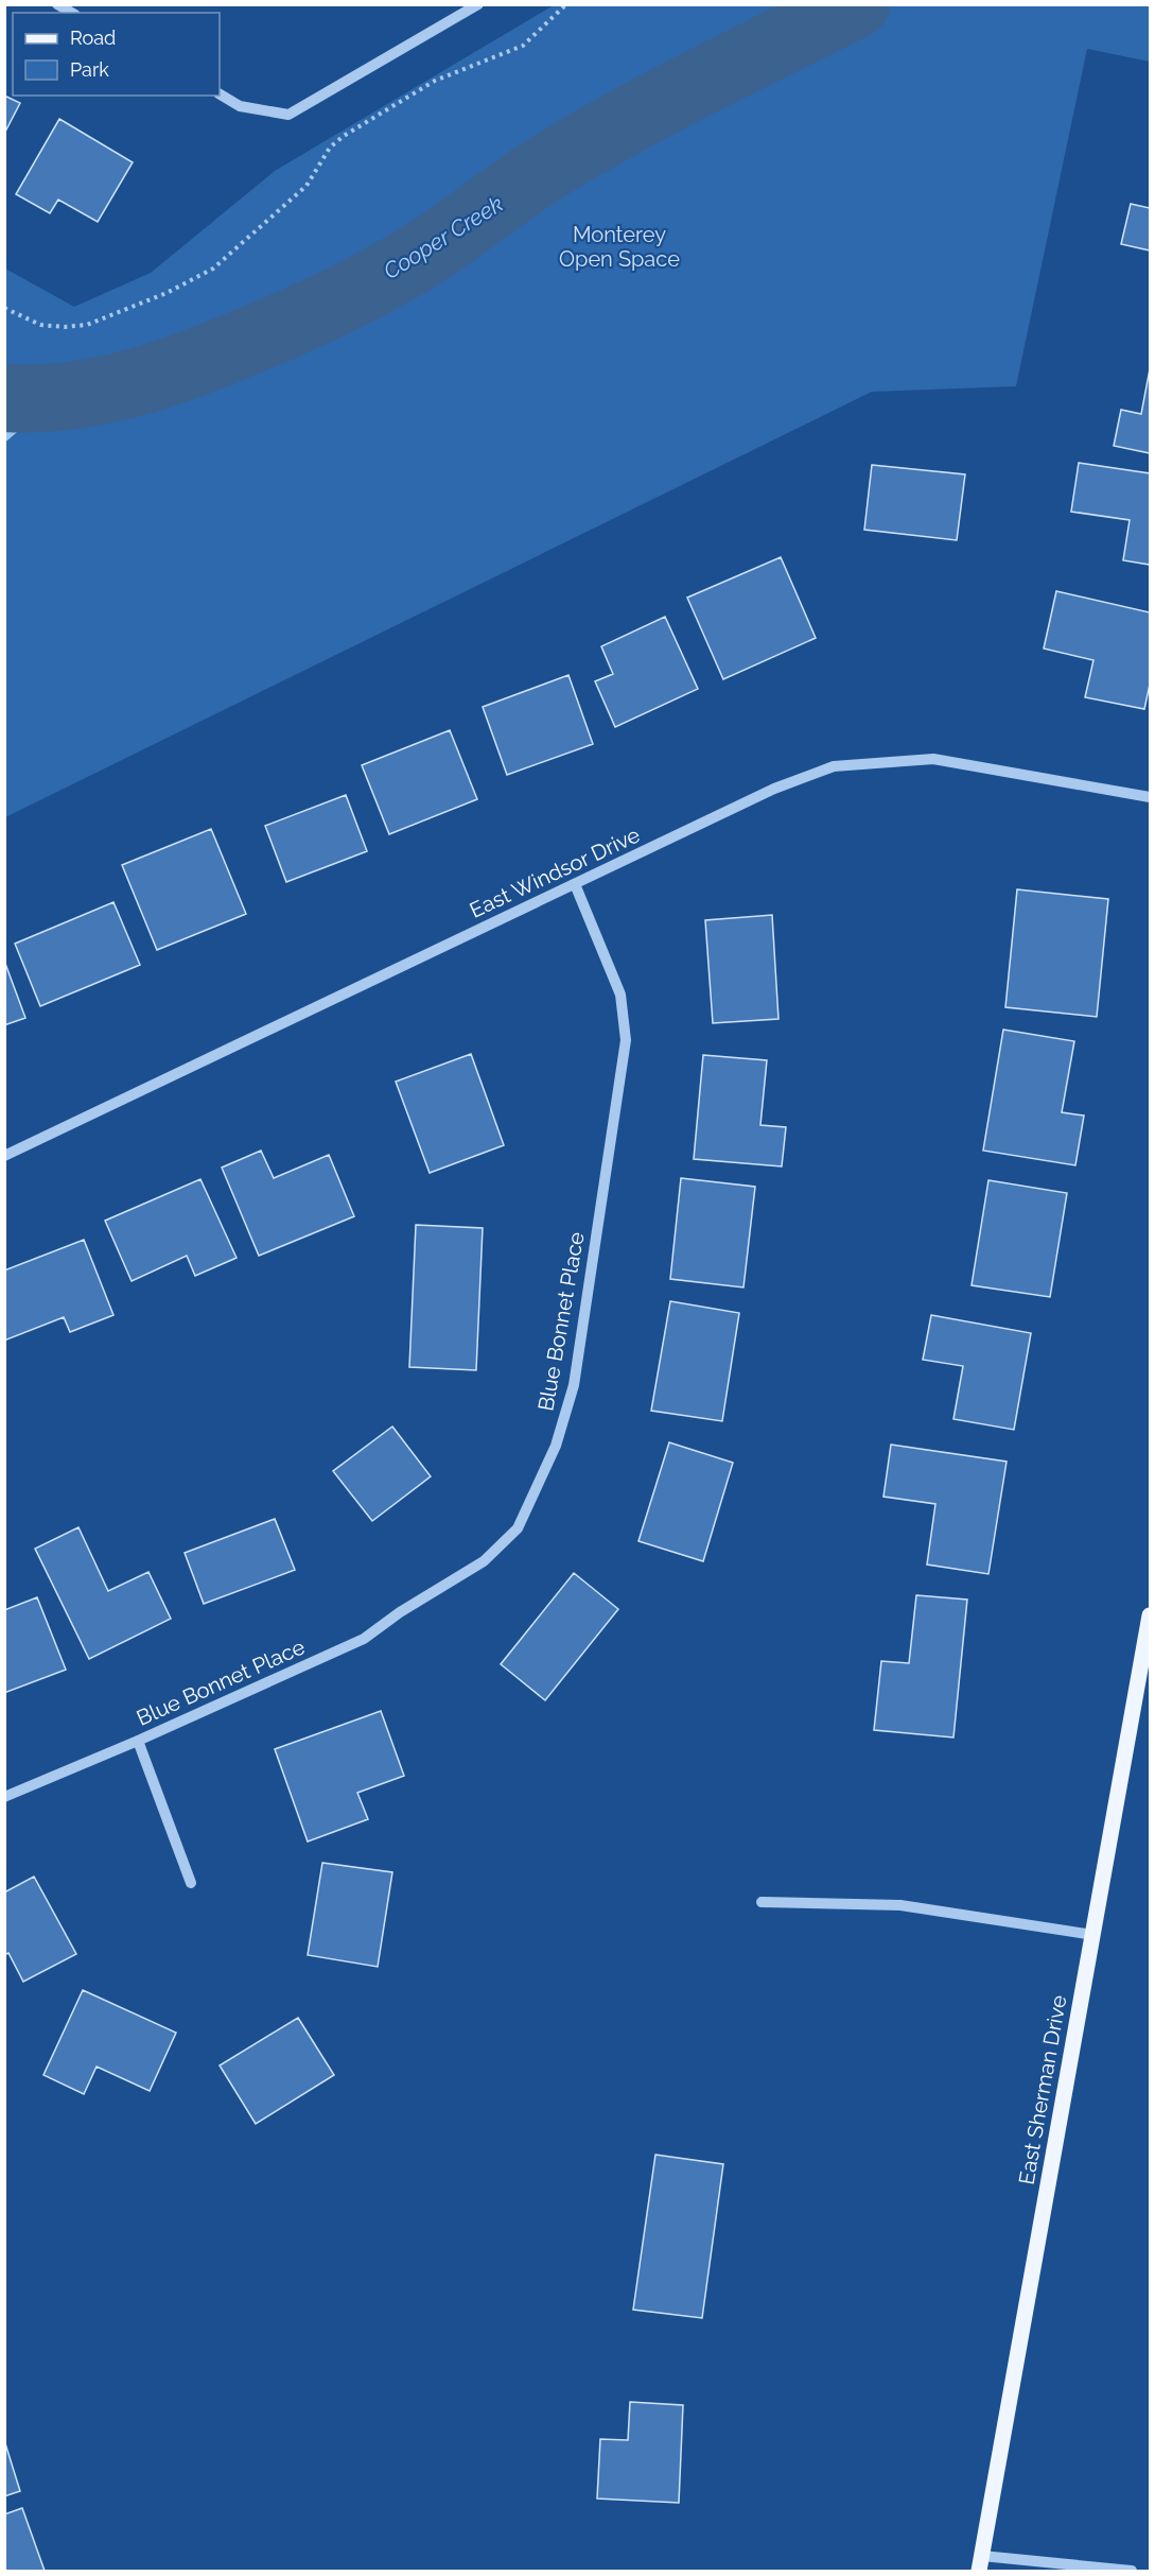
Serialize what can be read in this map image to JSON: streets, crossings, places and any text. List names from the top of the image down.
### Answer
{
  "streets": {
    "main road": ["East Sherman Drive"],
    "street": ["East Windsor Drive", "Blue Bonnet Place"]
  },
  "crossings": [
    ["East Windsor Drive", "Blue Bonnet Place"]
  ],
  "water": ["Cooper Creek"],
  "parks": ["Monterey Open Space"],
  "legend": ["Road", "Park"]
}
